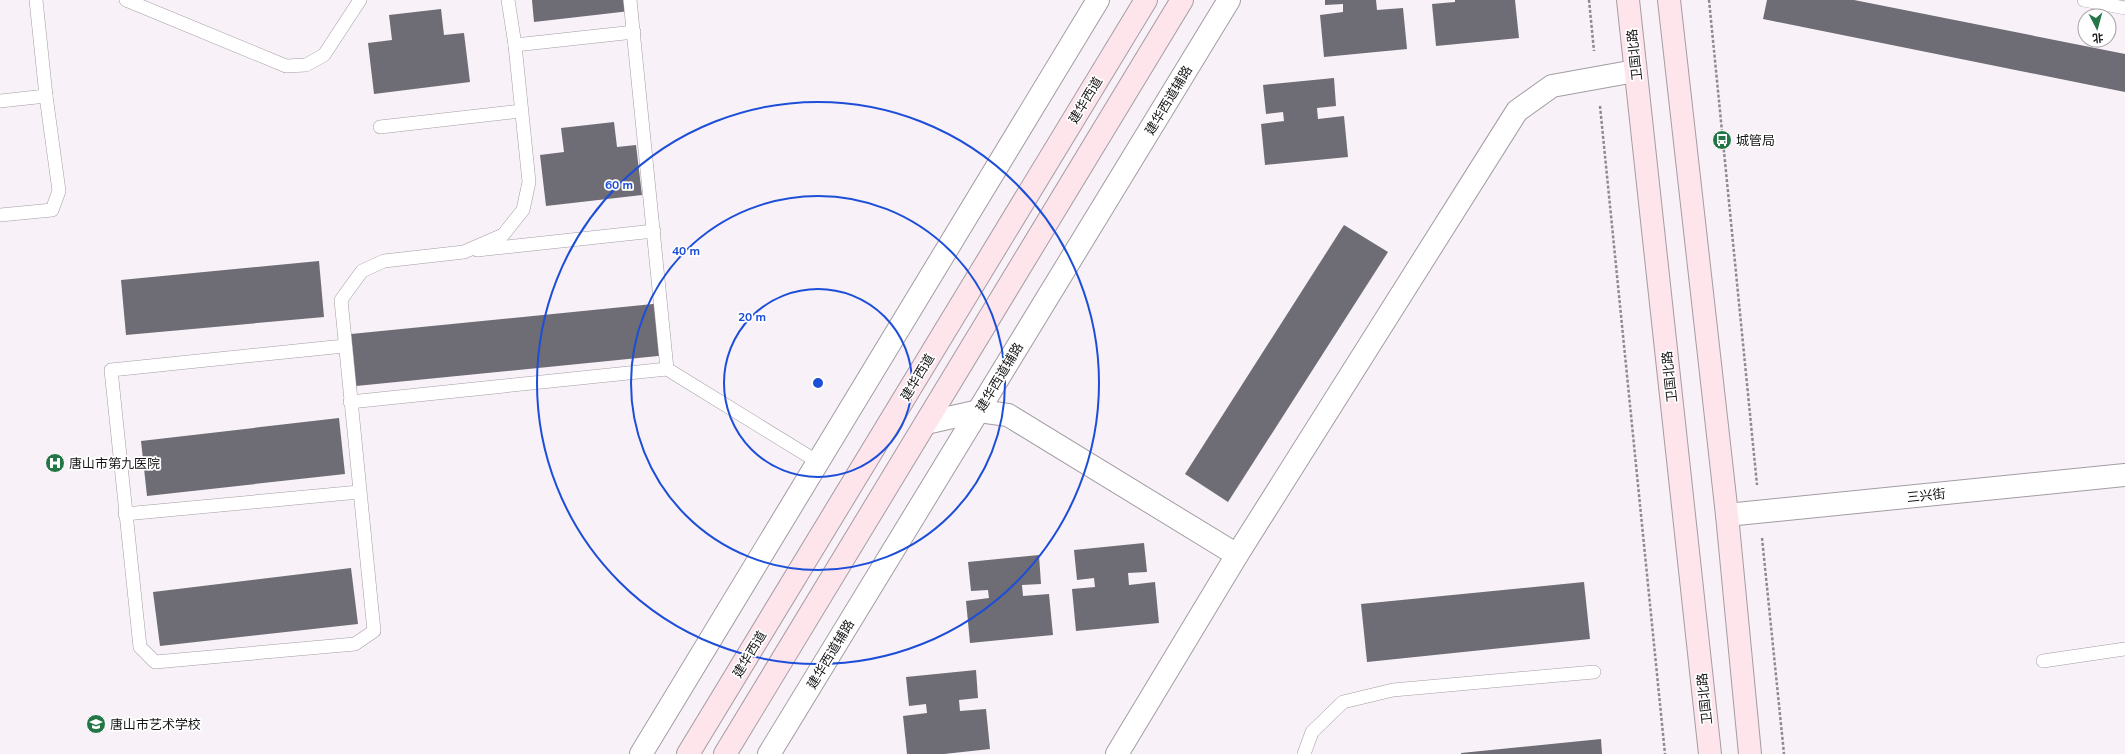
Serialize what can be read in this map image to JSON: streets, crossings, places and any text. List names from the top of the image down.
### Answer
{
  "streets": {
    "main road": ["卫国北路", "建华西道"],
    "street": ["建华西道辅路", "三兴街"]
  },
  "places": {
    "bus stop": ["城管局"],
    "hospital": ["唐山市第九医院"],
    "school or university": ["唐山市艺术学校"]
  },
  "north": "bottom",
  "rings": ["60 m", "40 m", "20 m"]
}
